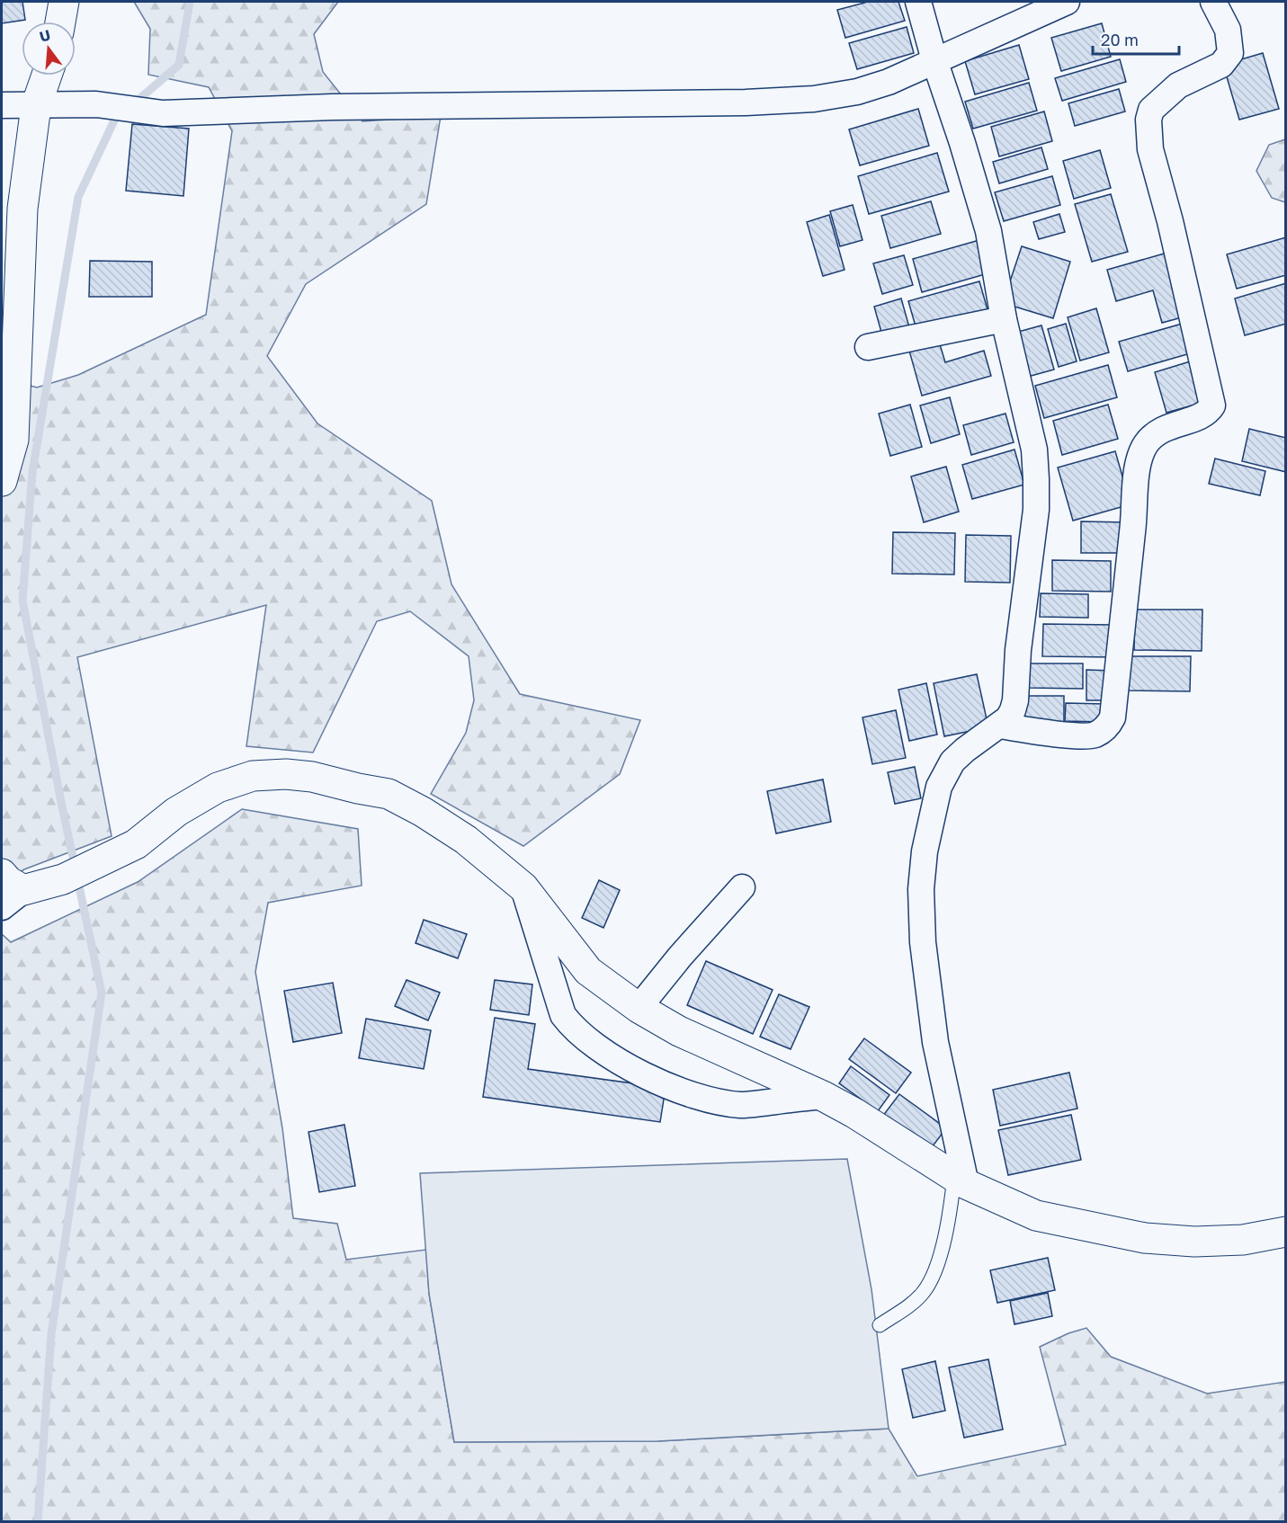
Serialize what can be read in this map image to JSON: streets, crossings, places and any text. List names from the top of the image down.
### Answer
{
  "scale_bar": "20 m",
  "north": "top"
}
